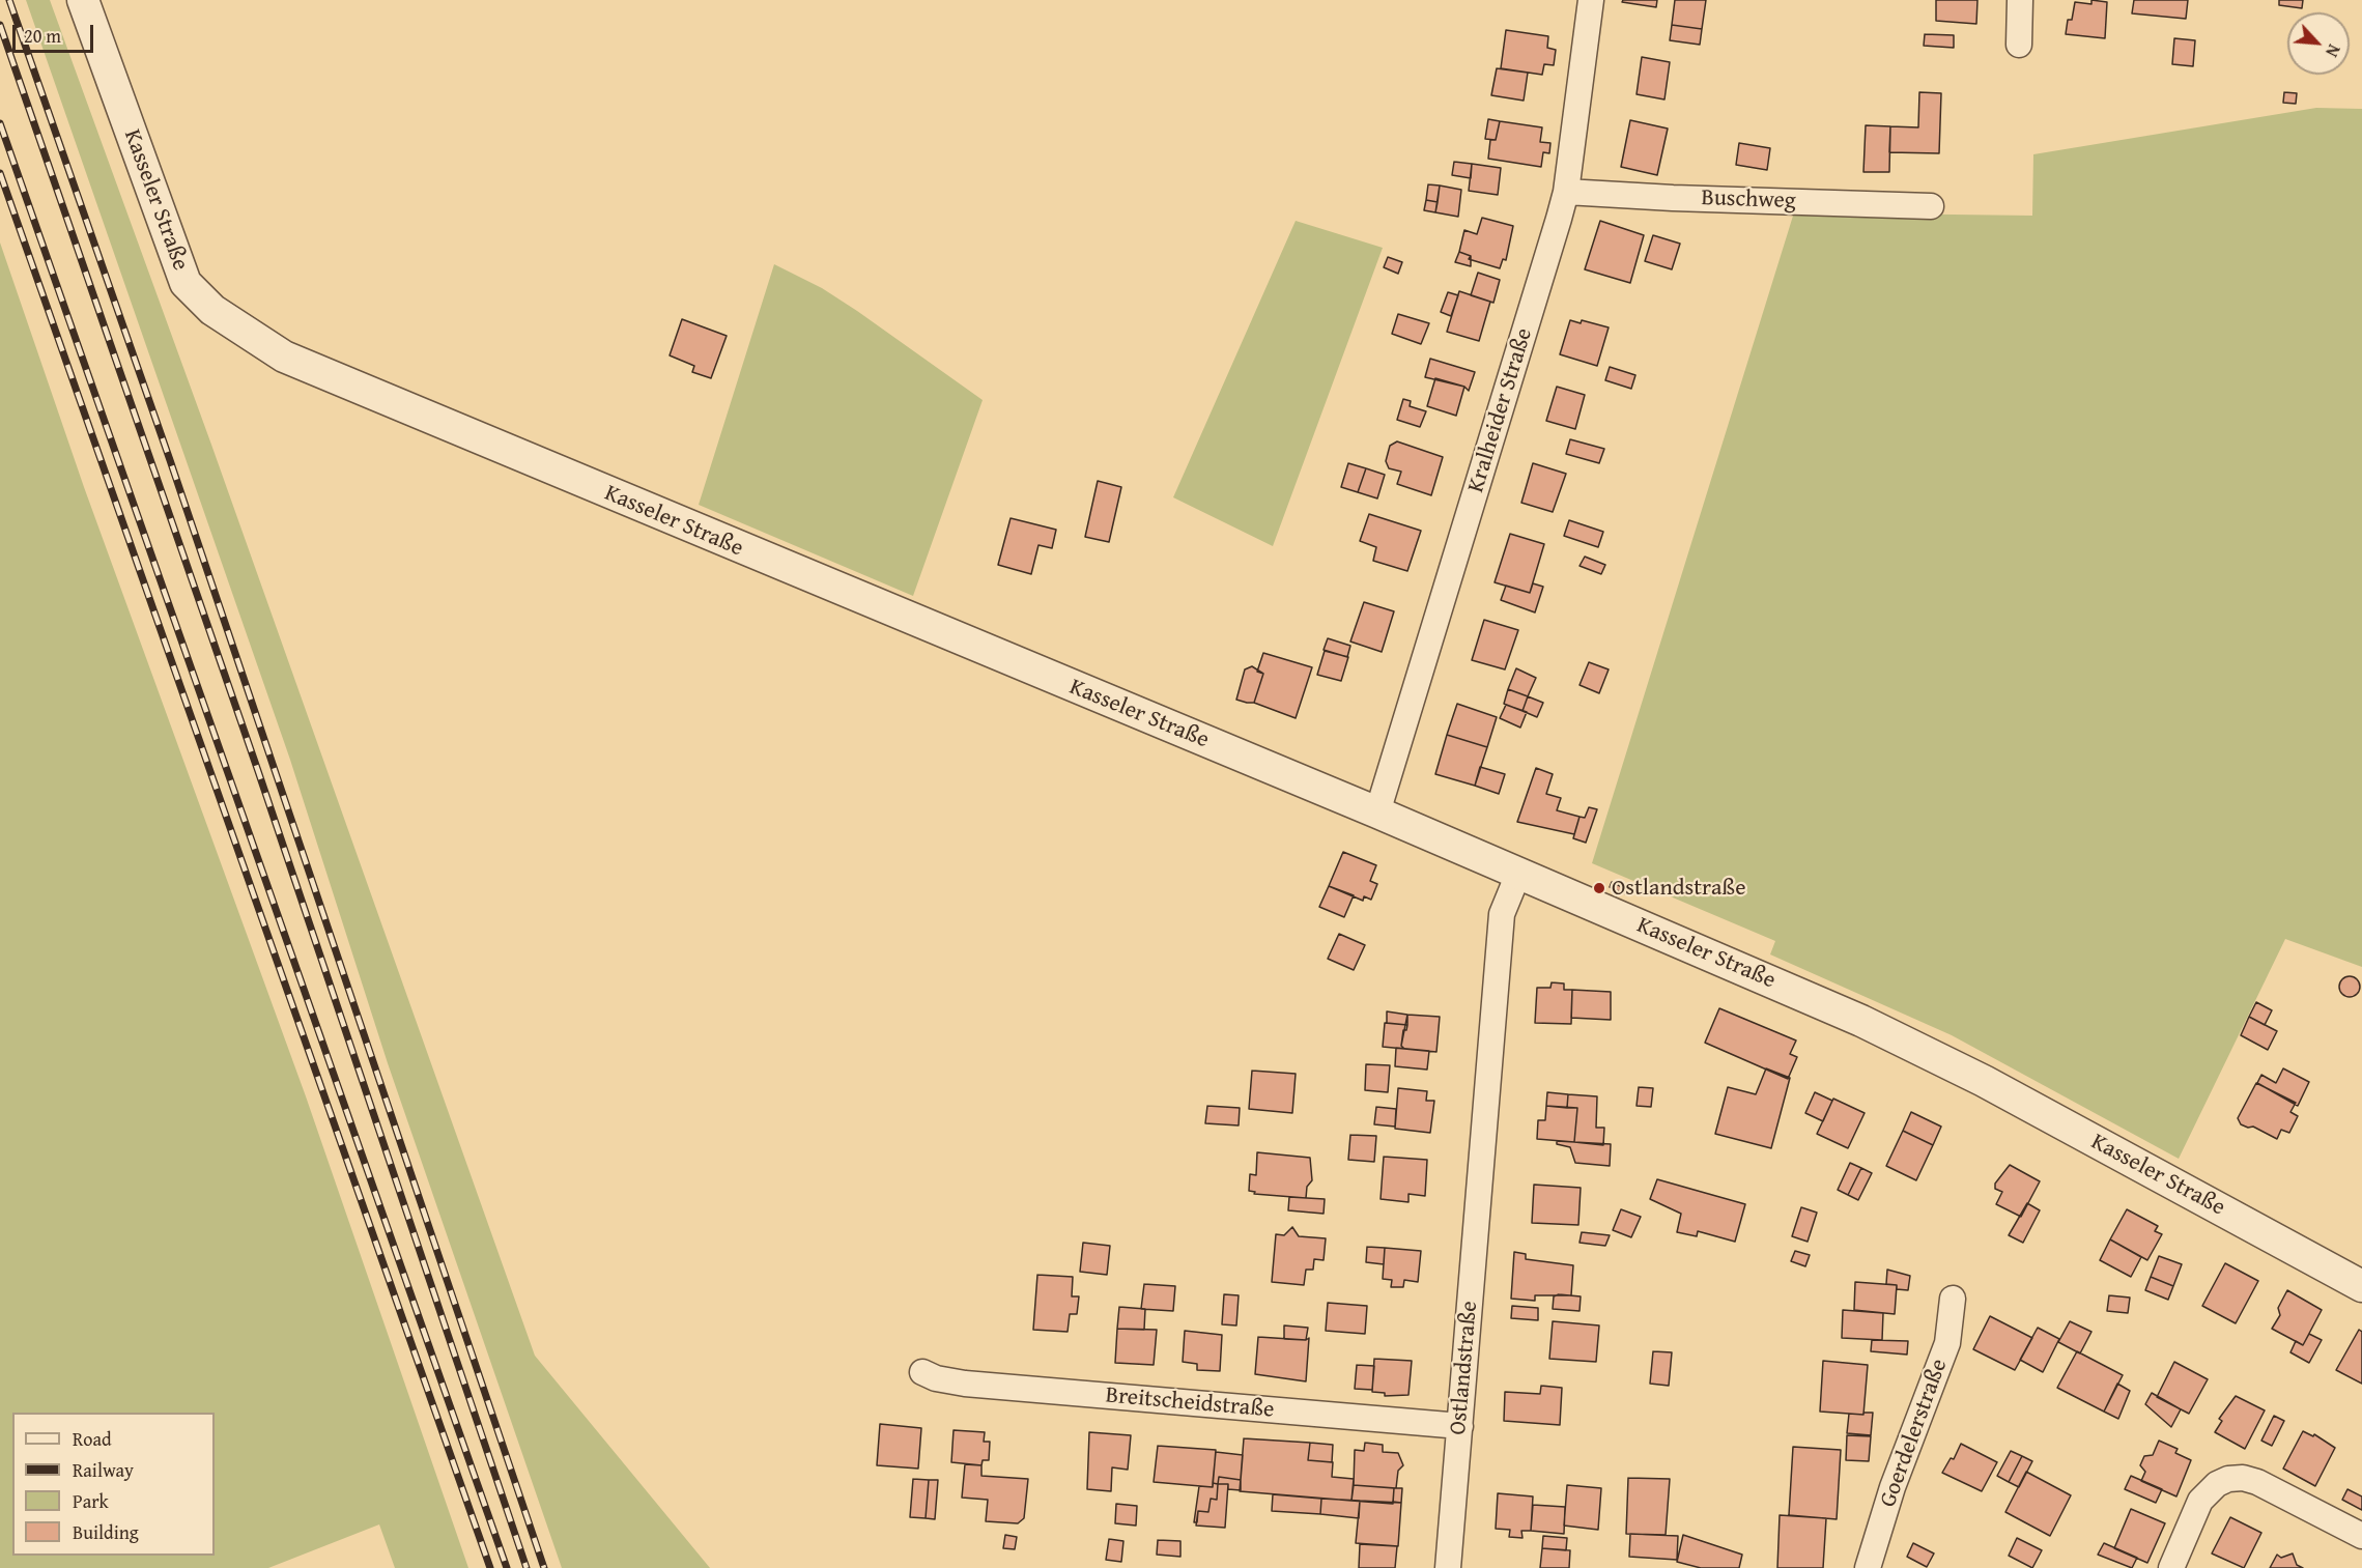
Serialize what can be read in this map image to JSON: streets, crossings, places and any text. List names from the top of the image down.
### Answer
{
  "streets": {
    "street": [
      "Kasseler Straße",
      "Buschweg",
      "Kralheider Straße",
      "Ostlandstraße",
      "Breitscheidstraße",
      "Goerdelerstraße"
    ]
  },
  "crossings": [
    ["Kasseler Straße", "Kralheider Straße"],
    ["Kasseler Straße", "Ostlandstraße"],
    ["Buschweg", "Kralheider Straße"],
    ["Ostlandstraße", "Breitscheidstraße"]
  ],
  "places": ["Ostlandstraße"],
  "legend": [
    "Road",
    "Railway",
    "Park",
    "Building"
  ],
  "scale_bar": "20 m",
  "north": "bottom right"
}
